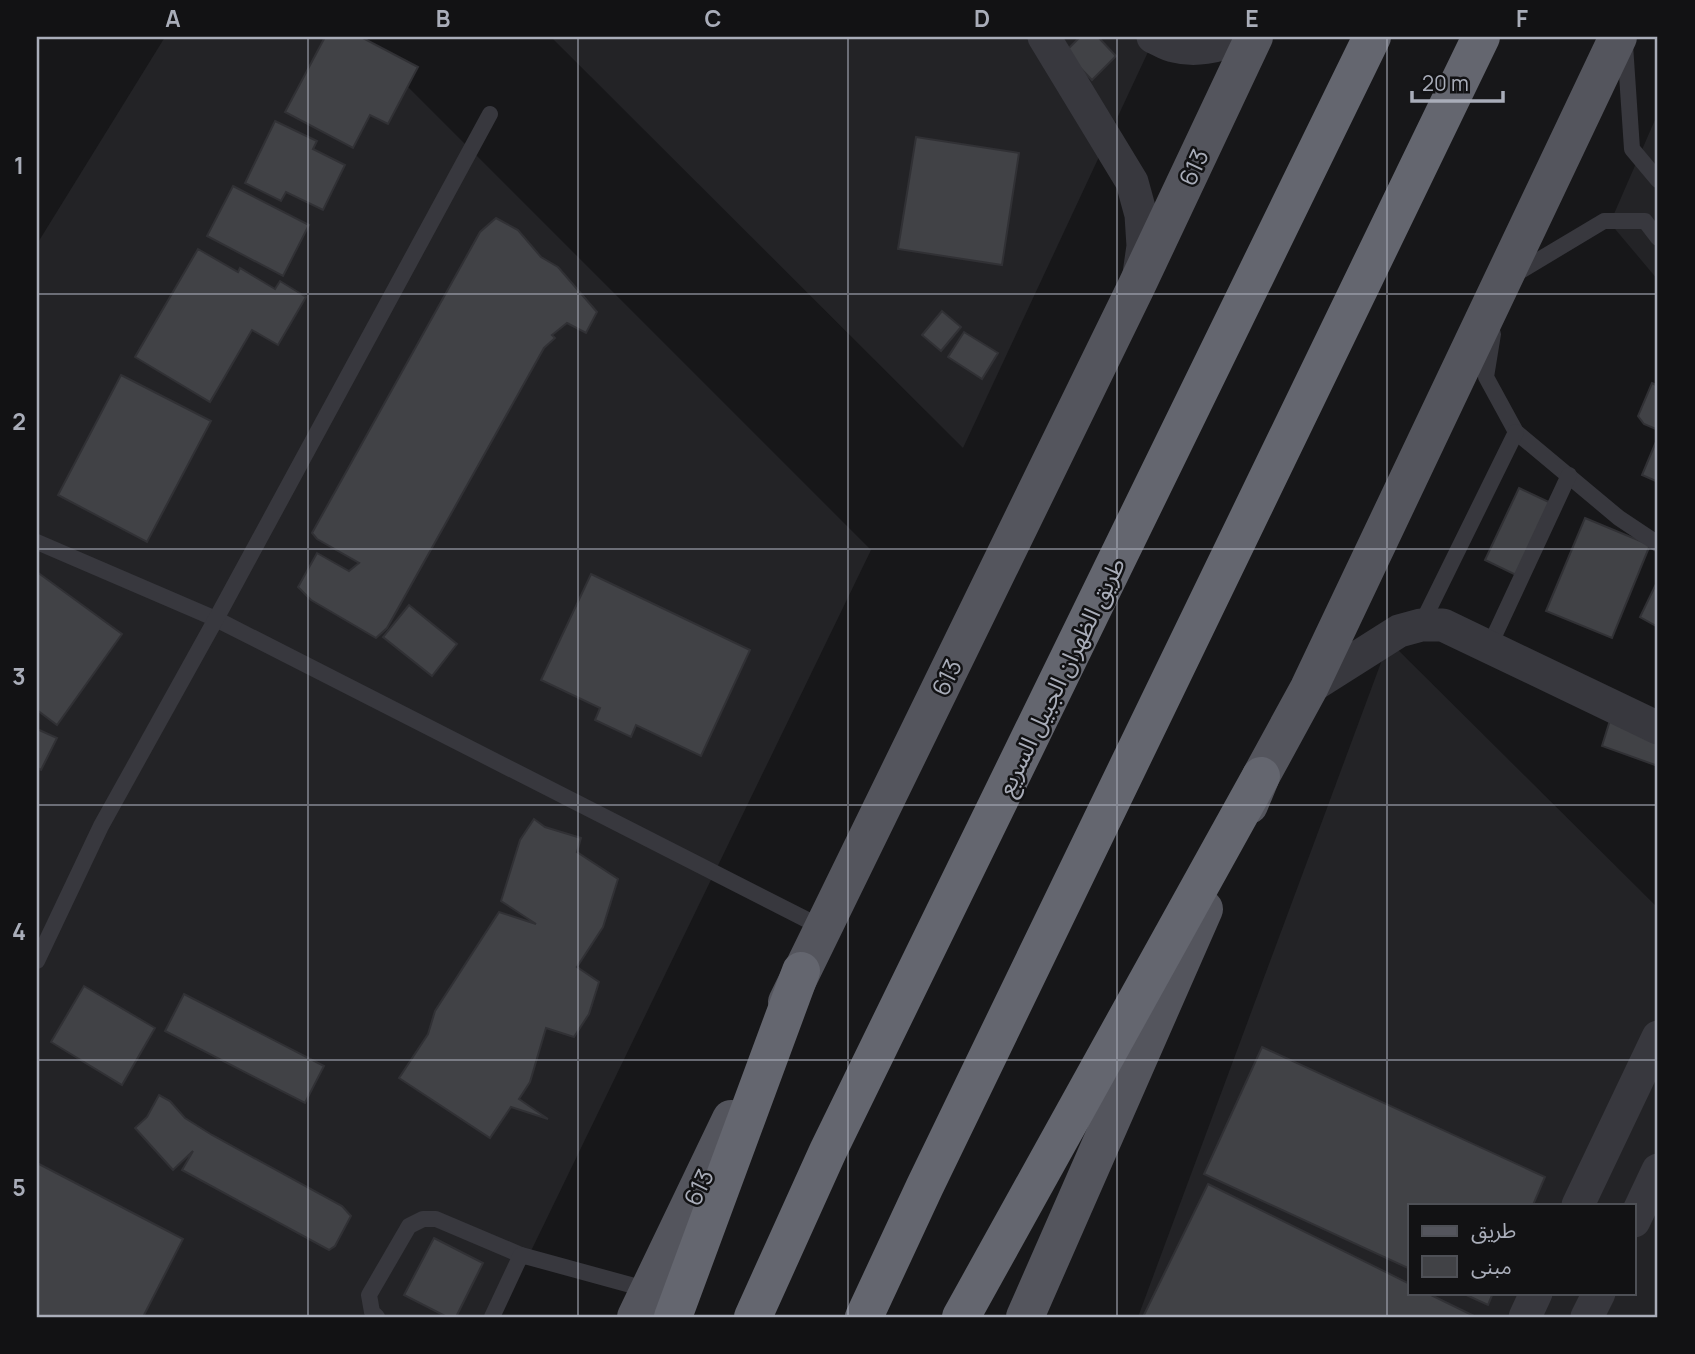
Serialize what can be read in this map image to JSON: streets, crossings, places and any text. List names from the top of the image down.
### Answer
{
  "streets": {
    "highway": ["طريق الظهران الجبيل السريع"],
    "main road": ["613"]
  },
  "legend": ["طريق", "مبنى"],
  "scale_bar": "20 m",
  "grid": {
    "columns": [
      "A",
      "B",
      "C",
      "D",
      "E",
      "F"
    ],
    "rows": [
      "1",
      "2",
      "3",
      "4",
      "5"
    ]
  }
}
